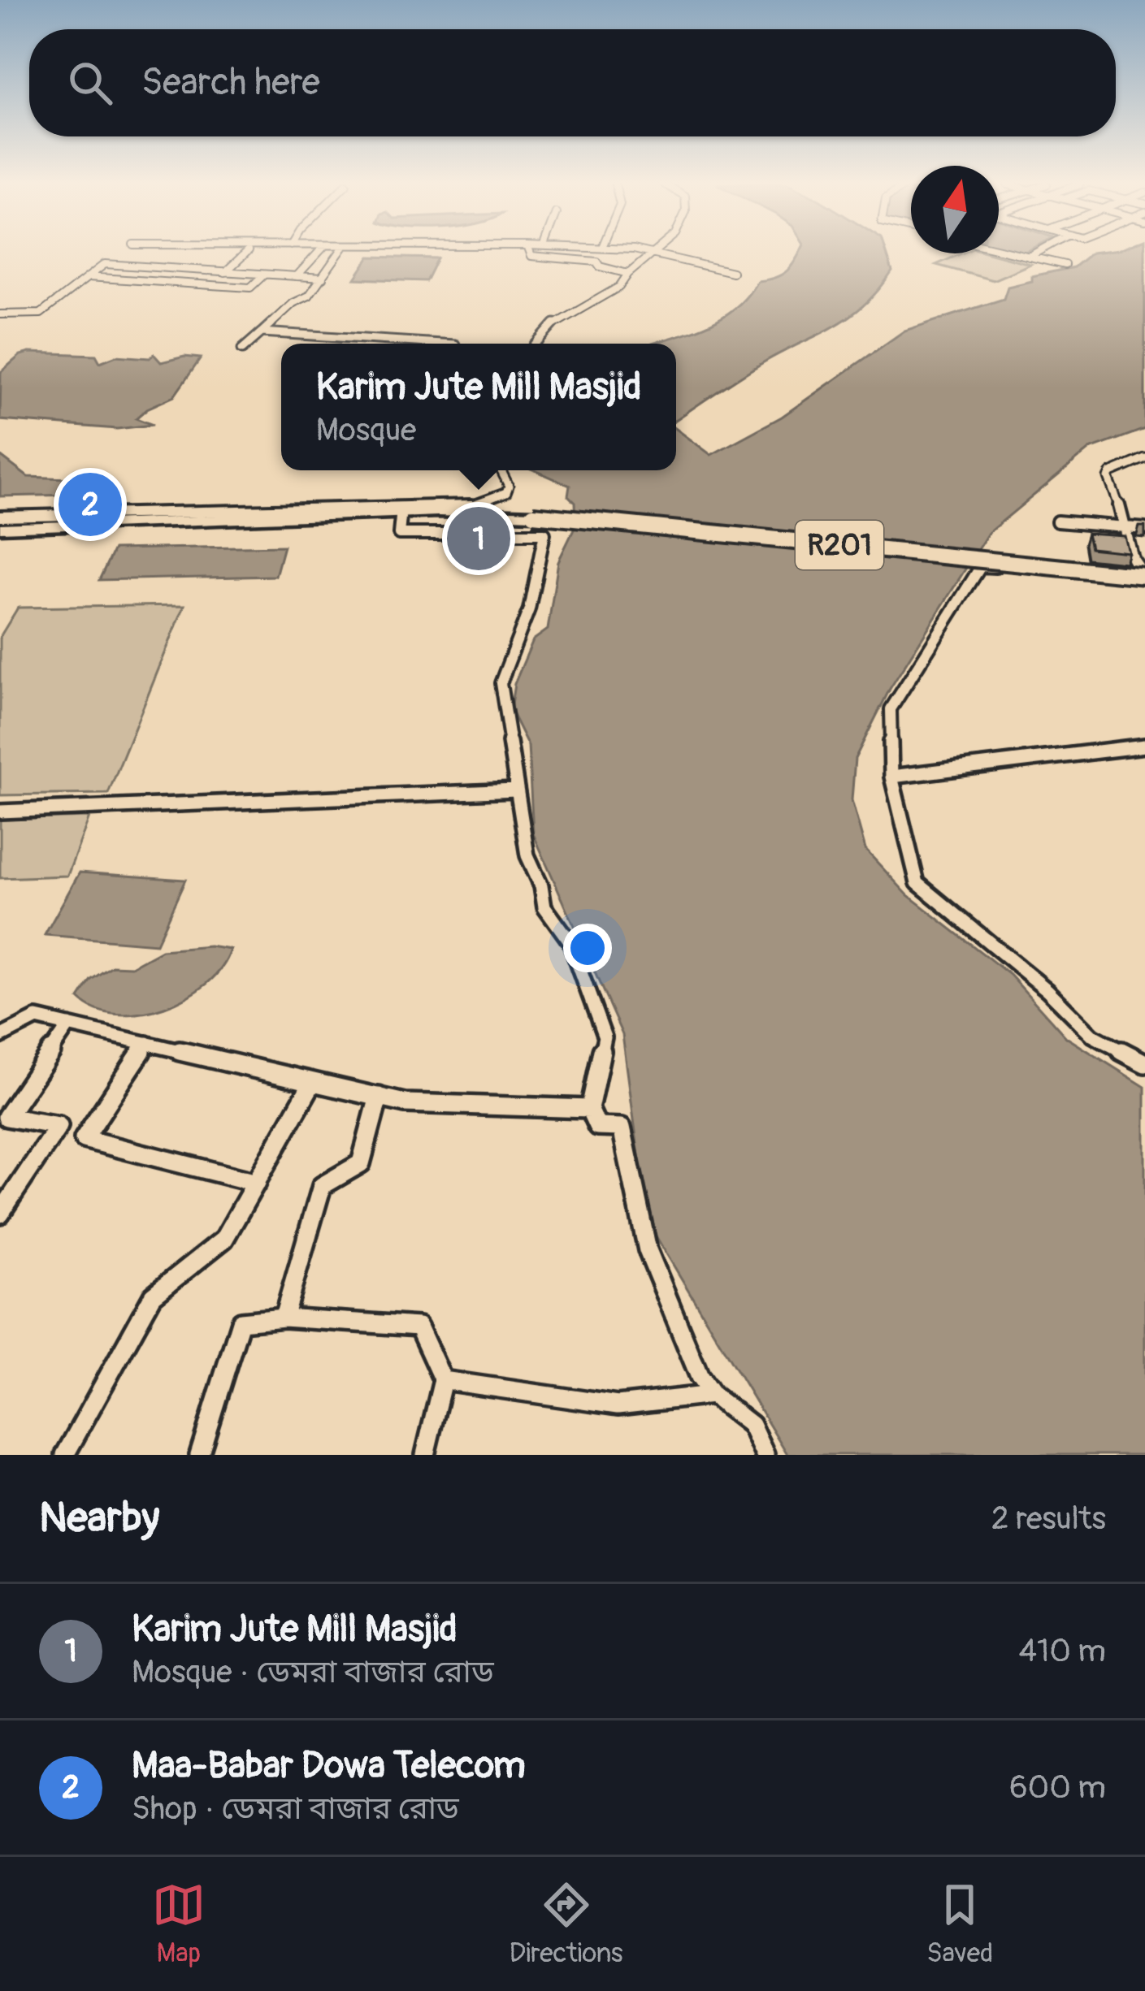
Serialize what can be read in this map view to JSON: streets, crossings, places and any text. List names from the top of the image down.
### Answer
{
  "streets": {
    "main road": ["R201"]
  },
  "north": "top",
  "page": {
    "search": "Search here",
    "popup": ["Karim Jute Mill Masjid", "Mosque"],
    "pins": ["2", "1"],
    "heading": ["Nearby", "2 results"],
    "list": [
      {
        "mark": "1",
        "name": "Karim Jute Mill Masjid",
        "note": "Mosque · ডেমরা বাজার রোড",
        "value": "410 m"
      },
      {
        "mark": "2",
        "name": "Maa-Babar Dowa Telecom",
        "note": "Shop · ডেমরা বাজার রোড",
        "value": "600 m"
      }
    ],
    "nav": ["Map", "Directions", "Saved"]
  }
}
